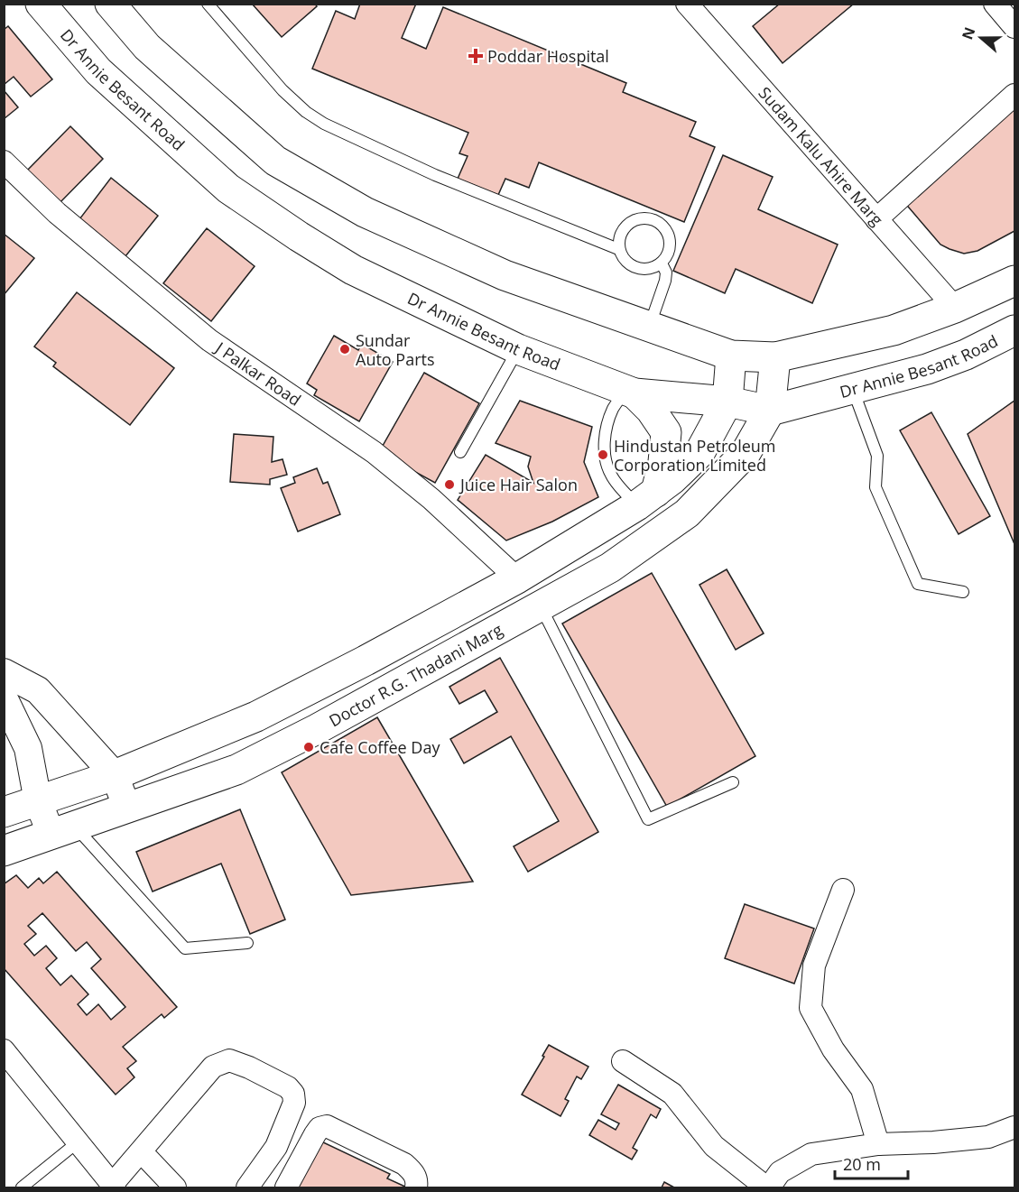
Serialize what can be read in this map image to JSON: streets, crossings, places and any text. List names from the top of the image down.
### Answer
{
  "streets": {
    "main road": ["Dr Annie Besant Road", "Doctor R.G. Thadani Marg"],
    "street": ["Sudam Kalu Ahire Marg", "J Palkar Road"]
  },
  "crossings": [
    ["Dr Annie Besant Road", "Doctor R.G. Thadani Marg"]
  ],
  "places": {
    "health": ["Poddar Hospital"],
    "other": [
      "Sundar Auto Parts",
      "Hindustan Petroleum Corporation Limited",
      "Juice Hair Salon",
      "Cafe Coffee Day"
    ]
  },
  "scale_bar": "20 m",
  "north": "left"
}
